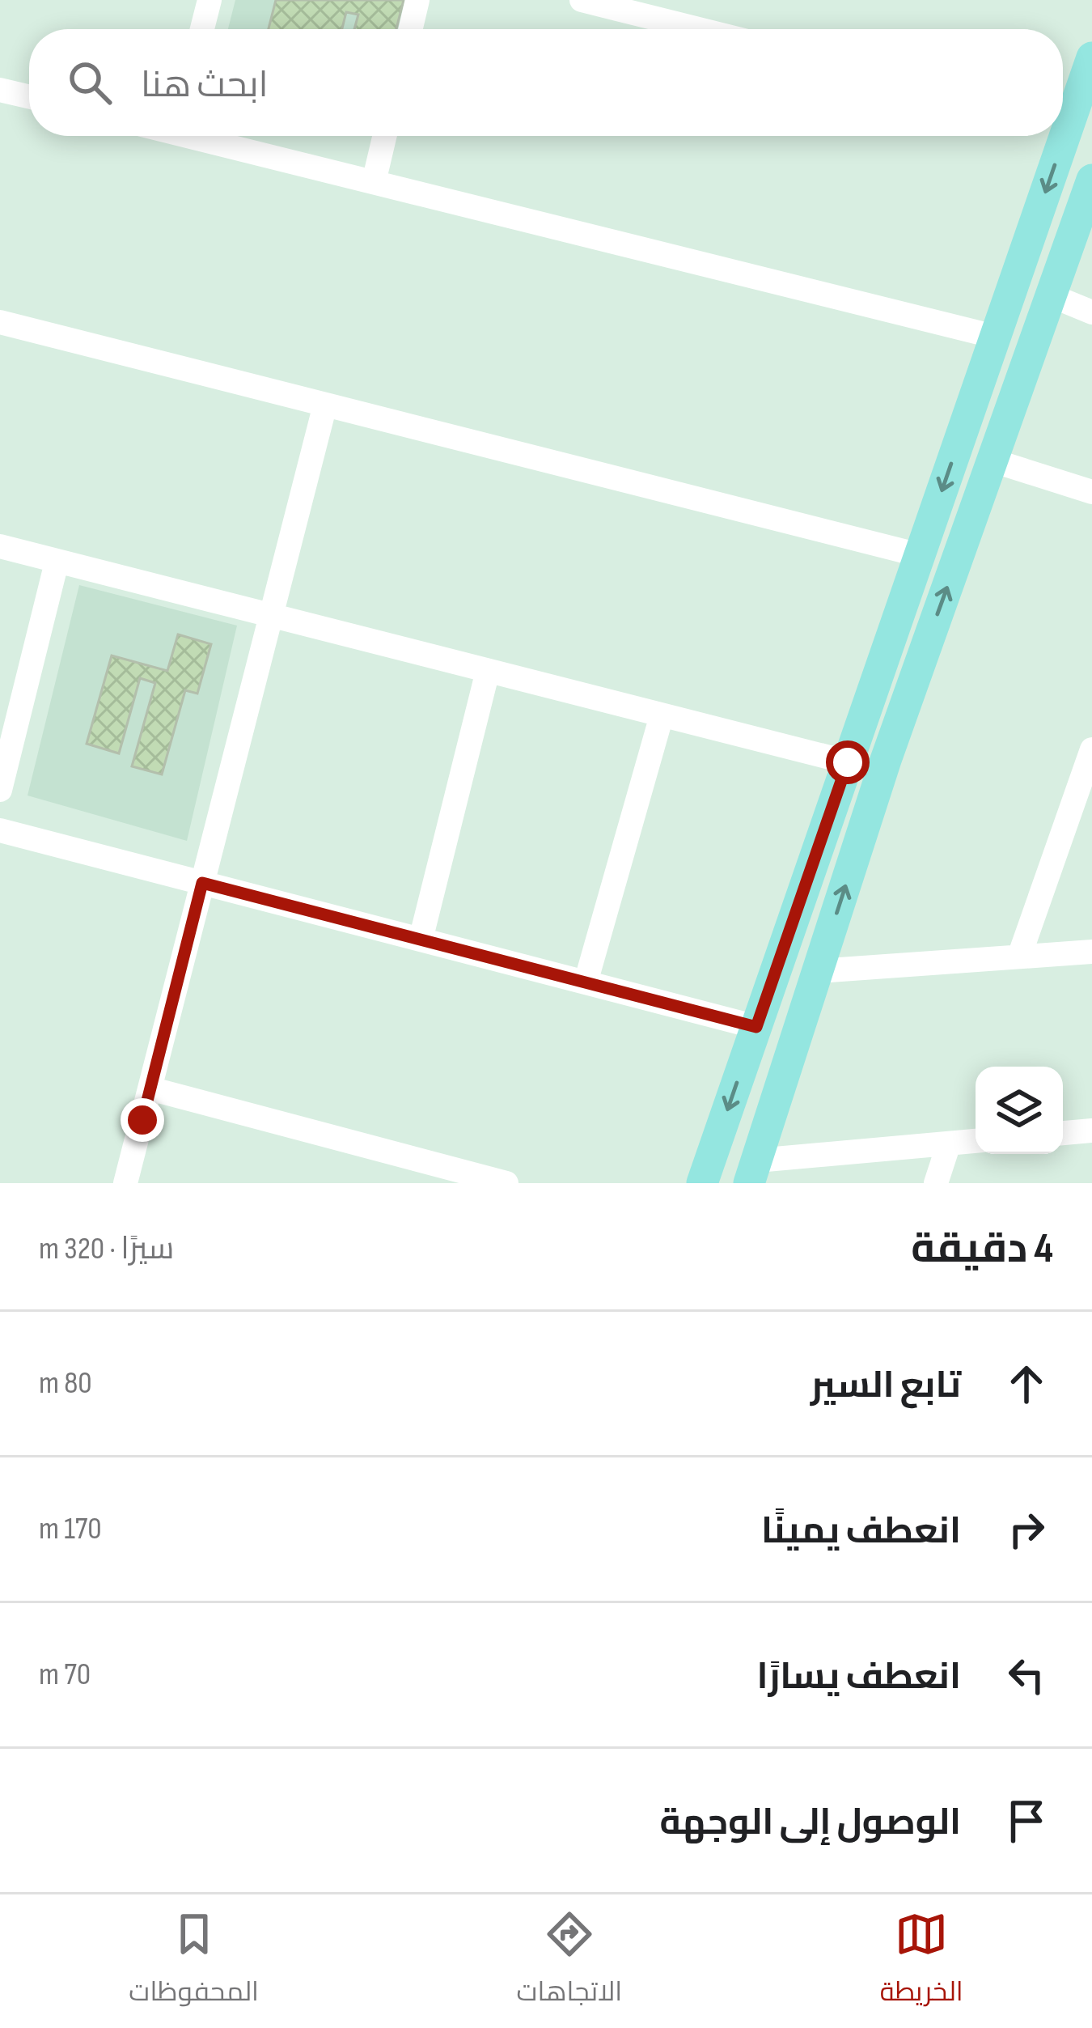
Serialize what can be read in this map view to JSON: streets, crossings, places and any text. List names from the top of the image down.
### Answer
{
  "page": {
    "search": "ابحث هنا",
    "heading": ["4 دقيقة", "سيرًا · 320 m"],
    "list": [
      ["تابع السير", "80 m"],
      ["انعطف يمينًا", "170 m"],
      ["انعطف يسارًا", "70 m"],
      "الوصول إلى الوجهة"
    ],
    "nav": ["الخريطة", "الاتجاهات", "المحفوظات"]
  }
}
